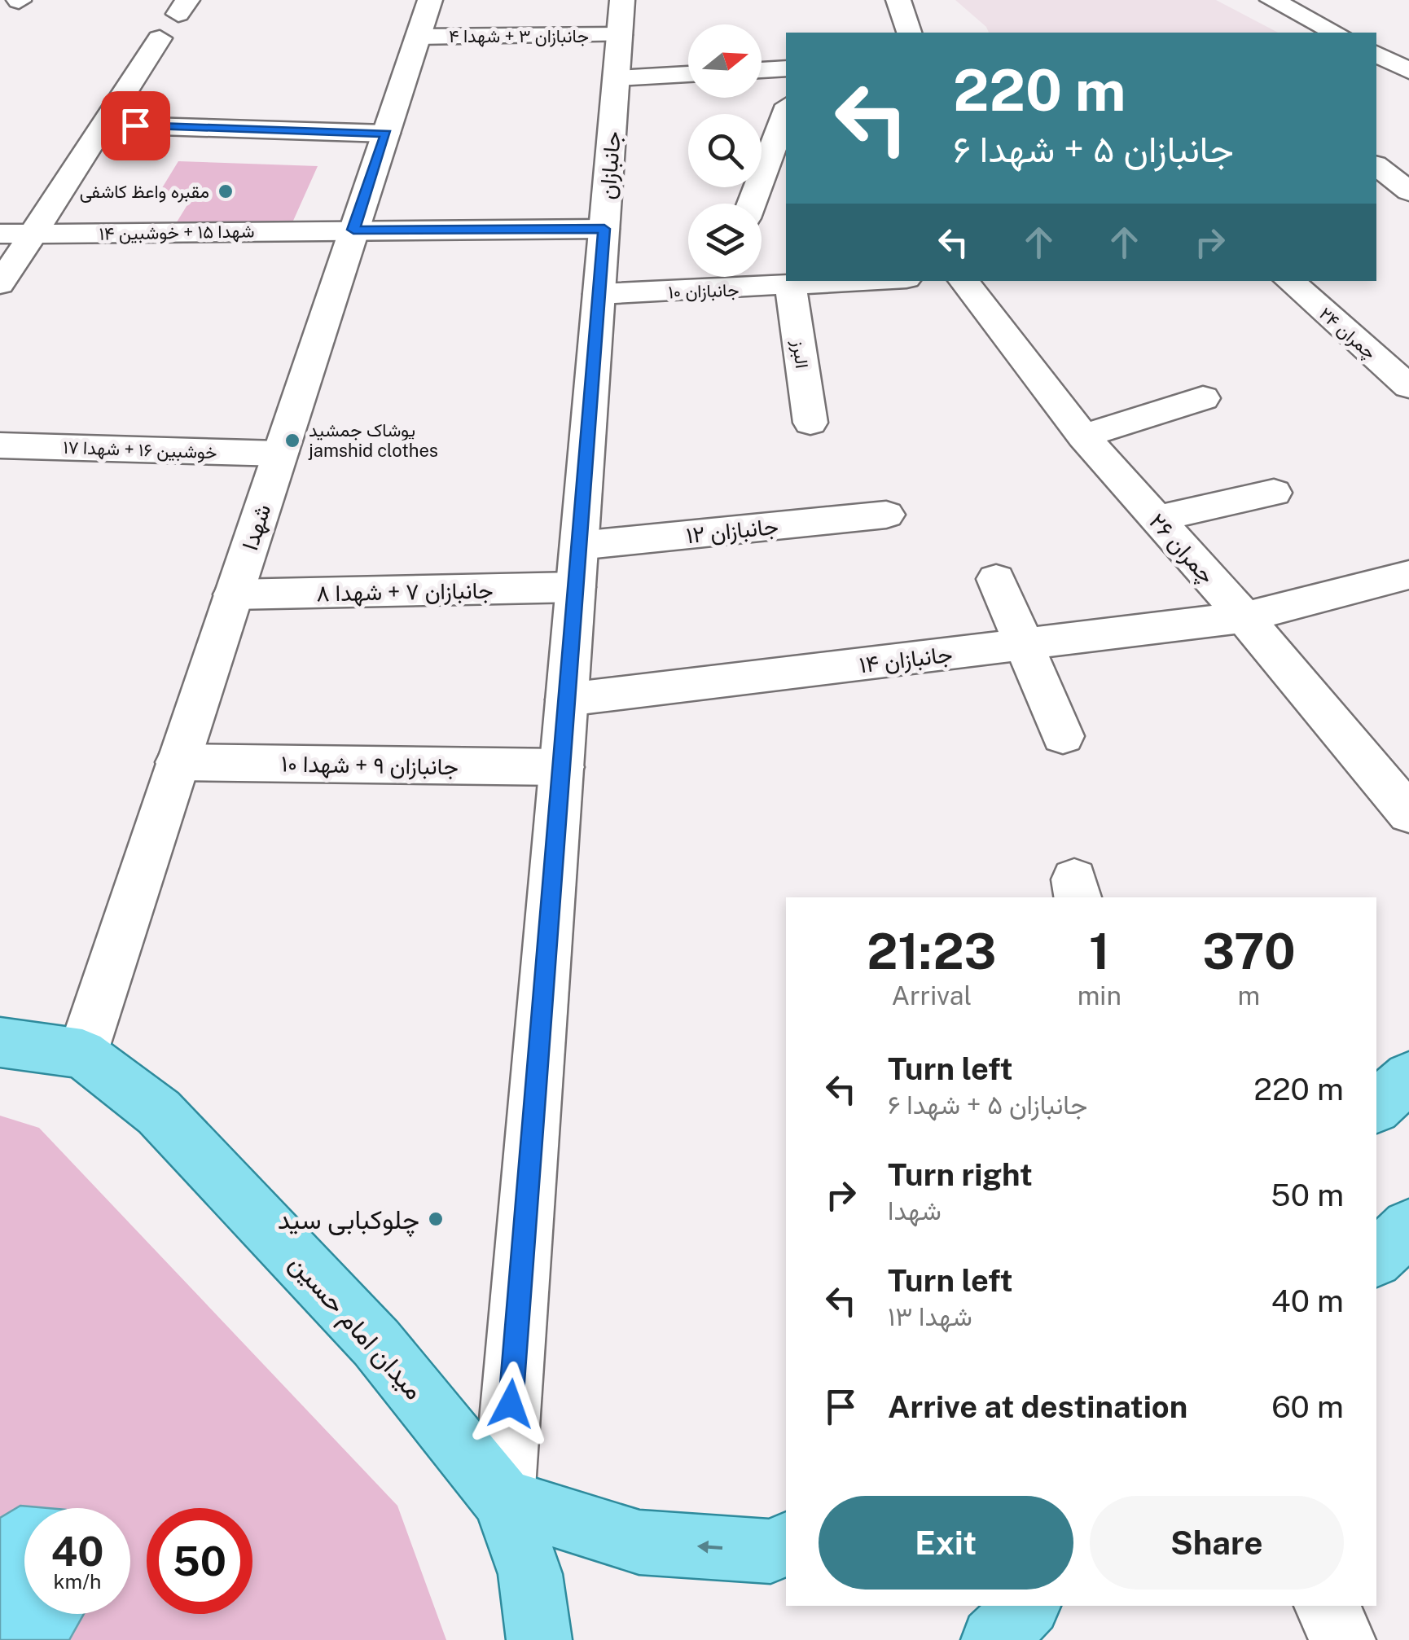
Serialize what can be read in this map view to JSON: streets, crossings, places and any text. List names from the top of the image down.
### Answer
{
  "streets": {
    "main road": ["میدان امام حسین"],
    "street": [
      "جانبازان ۳ + شهدا ۴",
      "جانبازان",
      "شهدا ۱۵ + خوشبین ۱۴",
      "جانبازان ۱۰",
      "چمران ۲۴",
      "البرز",
      "خوشبین ۱۶ + شهدا ۱۷",
      "شهدا",
      "جانبازان ۱۲",
      "چمران ۲۶",
      "جانبازان ۷ + شهدا ۸",
      "جانبازان ۱۴",
      "جانبازان ۹ + شهدا ۱۰"
    ]
  },
  "crossings": [
    ["جانبازان ۳ + شهدا ۴", "جانبازان"],
    ["جانبازان ۳ + شهدا ۴", "شهدا"],
    ["جانبازان", "شهدا ۱۵ + خوشبین ۱۴"],
    ["جانبازان", "جانبازان ۱۰"],
    ["جانبازان", "جانبازان ۱۲"],
    ["جانبازان", "جانبازان ۷ + شهدا ۸"],
    ["جانبازان", "جانبازان ۱۴"],
    ["جانبازان", "جانبازان ۹ + شهدا ۱۰"],
    ["جانبازان", "میدان امام حسین"],
    ["شهدا ۱۵ + خوشبین ۱۴", "شهدا"],
    ["جانبازان ۱۰", "البرز"],
    ["خوشبین ۱۶ + شهدا ۱۷", "شهدا"],
    ["شهدا", "جانبازان ۷ + شهدا ۸"],
    ["شهدا", "جانبازان ۹ + شهدا ۱۰"],
    ["شهدا", "میدان امام حسین"],
    ["جانبازان ۱۲", "جانبازان ۷ + شهدا ۸"],
    ["چمران ۲۶", "جانبازان ۱۴"]
  ],
  "places": ["مقبره واعظ کاشفی", "پوشاک جمشید jamshid clothes", "چلوکبابی سید"],
  "north": "right",
  "page": {
    "turn": ["220 m", "جانبازان ۵ + شهدا ۶"],
    "eta": [
      "21:23",
      "Arrival",
      "1",
      "min",
      "370",
      "m"
    ],
    "list": [
      {
        "name": "Turn left",
        "note": "جانبازان ۵ + شهدا ۶",
        "value": "220 m"
      },
      {
        "name": "Turn right",
        "note": "شهدا",
        "value": "50 m"
      },
      {
        "name": "Turn left",
        "note": "شهدا ۱۳",
        "value": "40 m"
      },
      {
        "name": "Arrive at destination",
        "value": "60 m"
      }
    ],
    "buttons": ["Exit", "Share"],
    "speed": "40 km/h",
    "limit": "50"
  }
}
